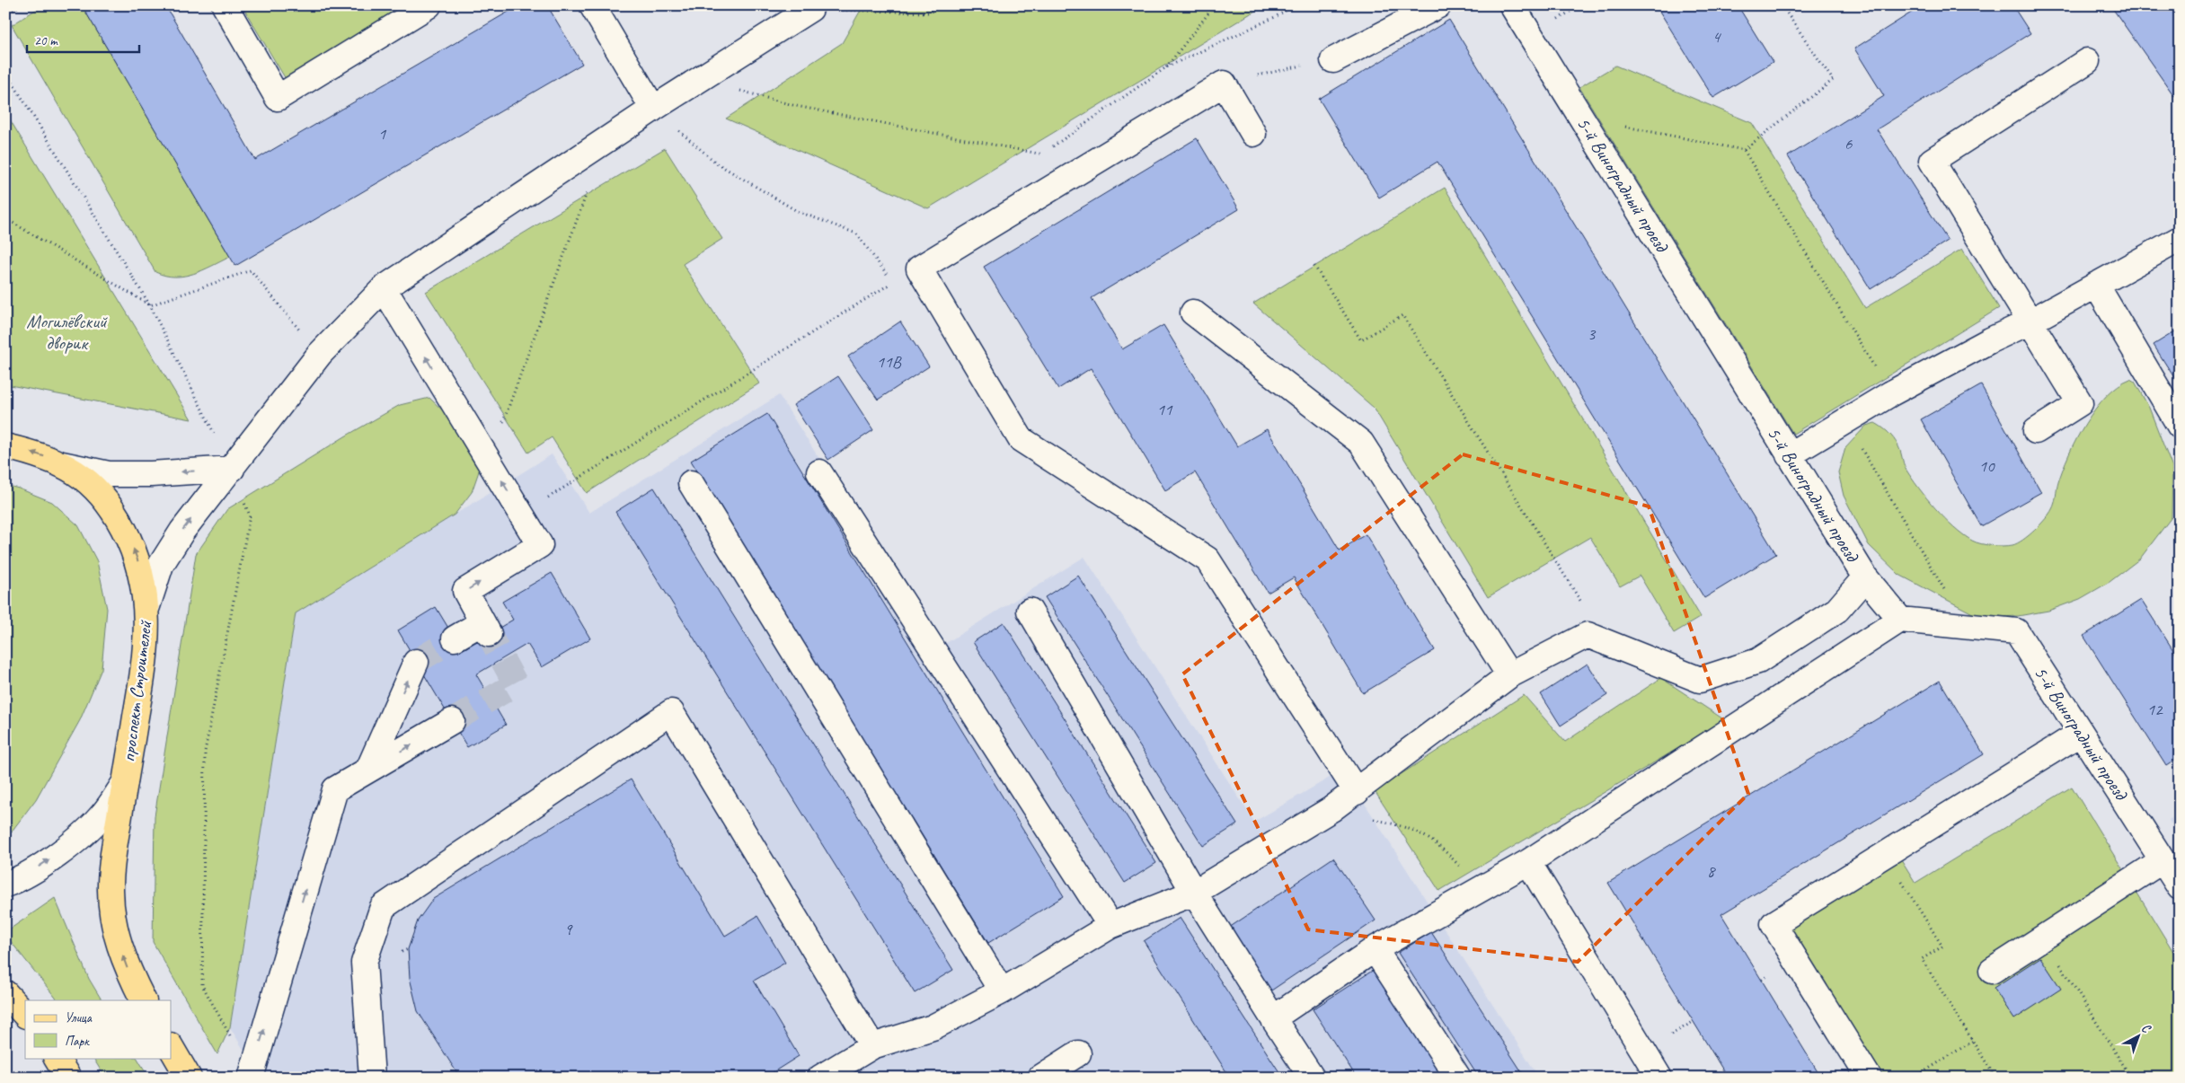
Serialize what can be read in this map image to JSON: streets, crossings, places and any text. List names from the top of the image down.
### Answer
{
  "streets": {
    "main road": ["проспект Строителей"],
    "street": ["5-й Виноградный проезд"]
  },
  "one_way": ["проспект Строителей"],
  "parks": ["Могилёвский дворик"],
  "house_numbers": [
    "4",
    "1",
    "6",
    "3",
    "11В",
    "11",
    "10",
    "12",
    "8",
    "9"
  ],
  "legend": ["Улица", "Парк"],
  "scale_bar": "20 m",
  "north": "top right"
}
